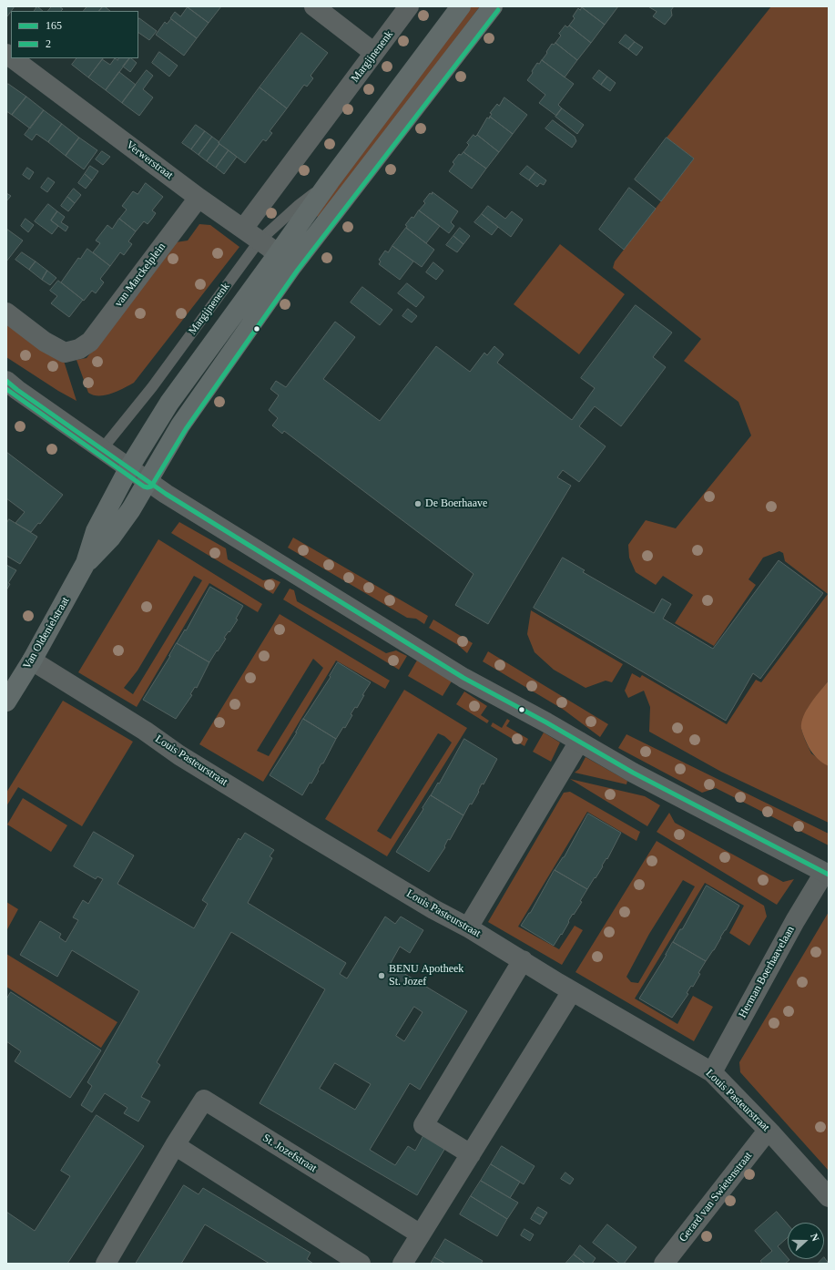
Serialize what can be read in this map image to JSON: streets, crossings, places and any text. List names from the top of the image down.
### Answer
{
  "streets": {
    "main road": ["Margijnenenk", "Van Oldenielstraat"],
    "street": [
      "Verwerstraat",
      "van Marckelplein",
      "Louis Pasteurstraat",
      "Herman Boerhaavelaan",
      "St. Jozefstraat",
      "Gerard van Swietenstraat"
    ]
  },
  "crossings": [
    ["Margijnenenk", "Verwerstraat"],
    ["Margijnenenk", "Van Oldenielstraat"],
    ["Margijnenenk", "Herman Boerhaavelaan"],
    ["Verwerstraat", "van Marckelplein"],
    ["Van Oldenielstraat", "Louis Pasteurstraat"],
    ["Van Oldenielstraat", "Herman Boerhaavelaan"],
    ["Louis Pasteurstraat", "Herman Boerhaavelaan"],
    ["Louis Pasteurstraat", "Gerard van Swietenstraat"]
  ],
  "places": ["De Boerhaave", "BENU Apotheek St. Jozef"],
  "lines": ["transit line 2", "transit line 165"],
  "legend": ["165", "2"],
  "north": "right"
}
